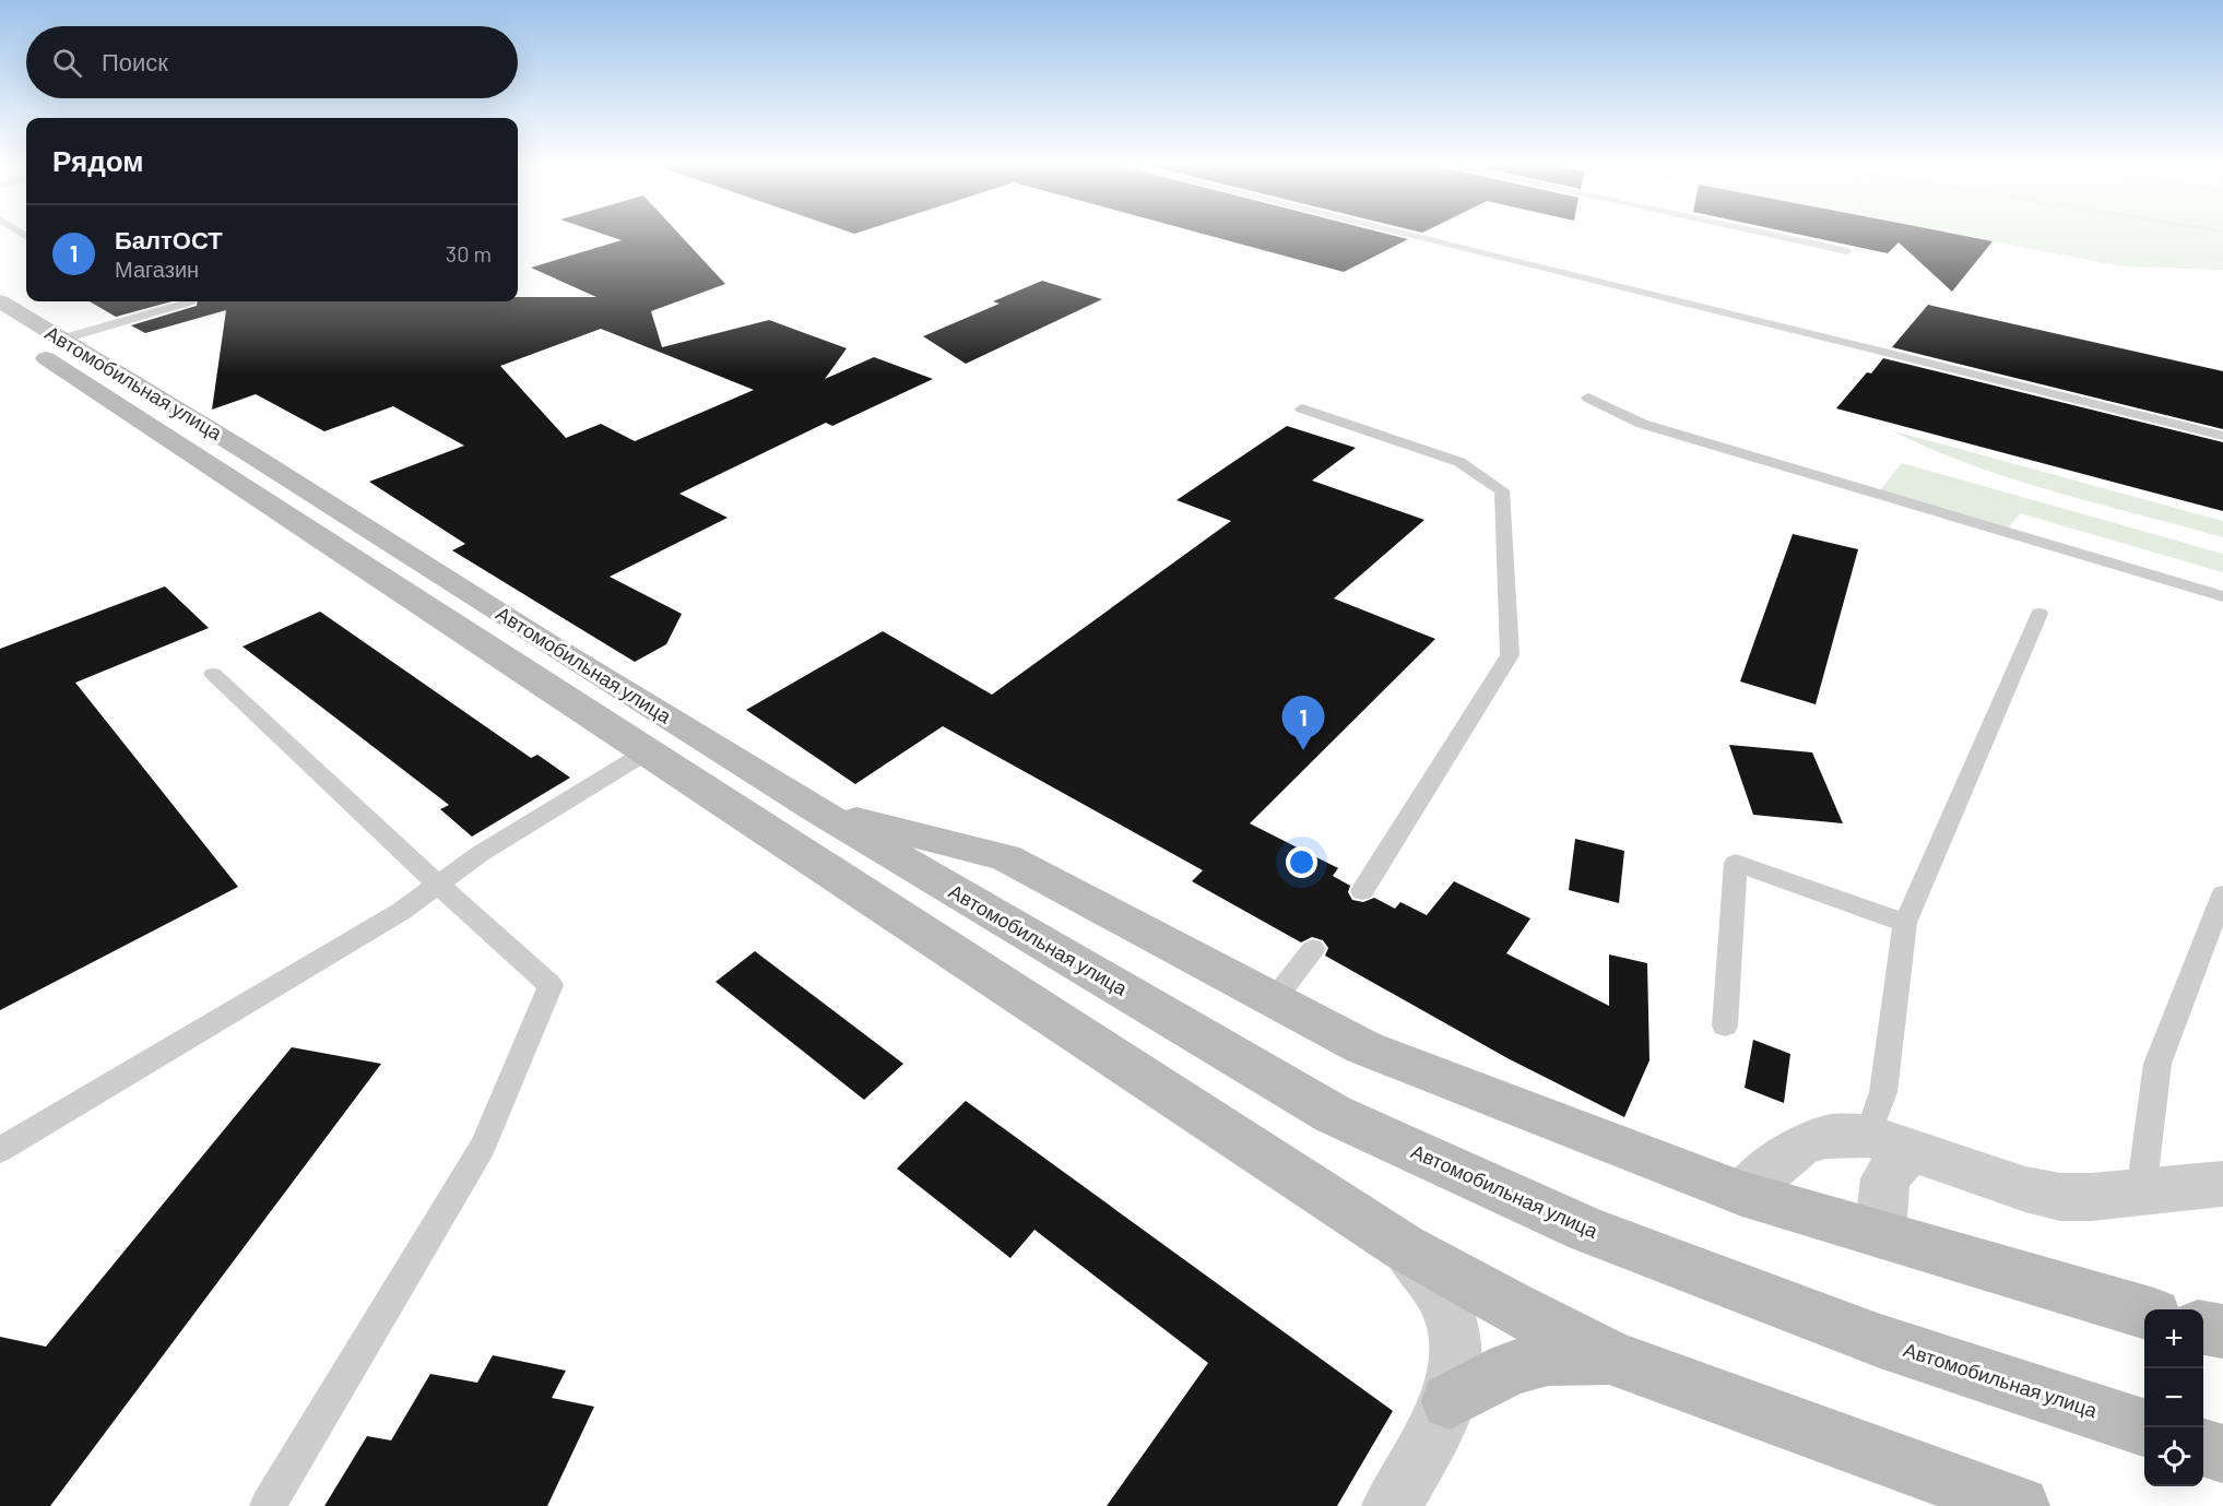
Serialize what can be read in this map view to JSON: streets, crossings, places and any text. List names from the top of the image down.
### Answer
{
  "streets": {
    "main road": ["Автомобильная улица"]
  },
  "page": {
    "search": "Поиск",
    "heading": "Рядом",
    "list": [
      {
        "mark": "1",
        "name": "БалтОСТ",
        "note": "Магазин",
        "value": "30 m"
      }
    ],
    "pins": "1",
    "map_buttons": ["+", "−"]
  }
}
